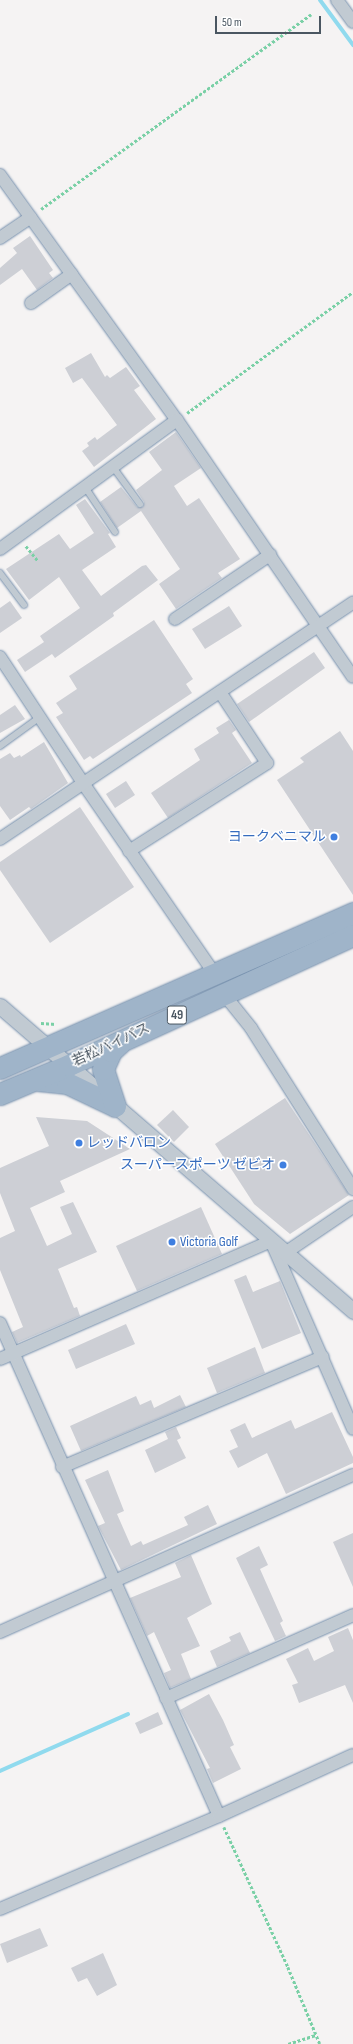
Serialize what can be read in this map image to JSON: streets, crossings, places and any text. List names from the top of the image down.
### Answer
{
  "streets": {
    "highway": ["49", "若松バイパス"]
  },
  "places": [
    "ヨークベニマル",
    "レッドバロン",
    "スーパースポーツ ゼビオ",
    "Victoria Golf"
  ],
  "scale_bar": "50 m"
}
